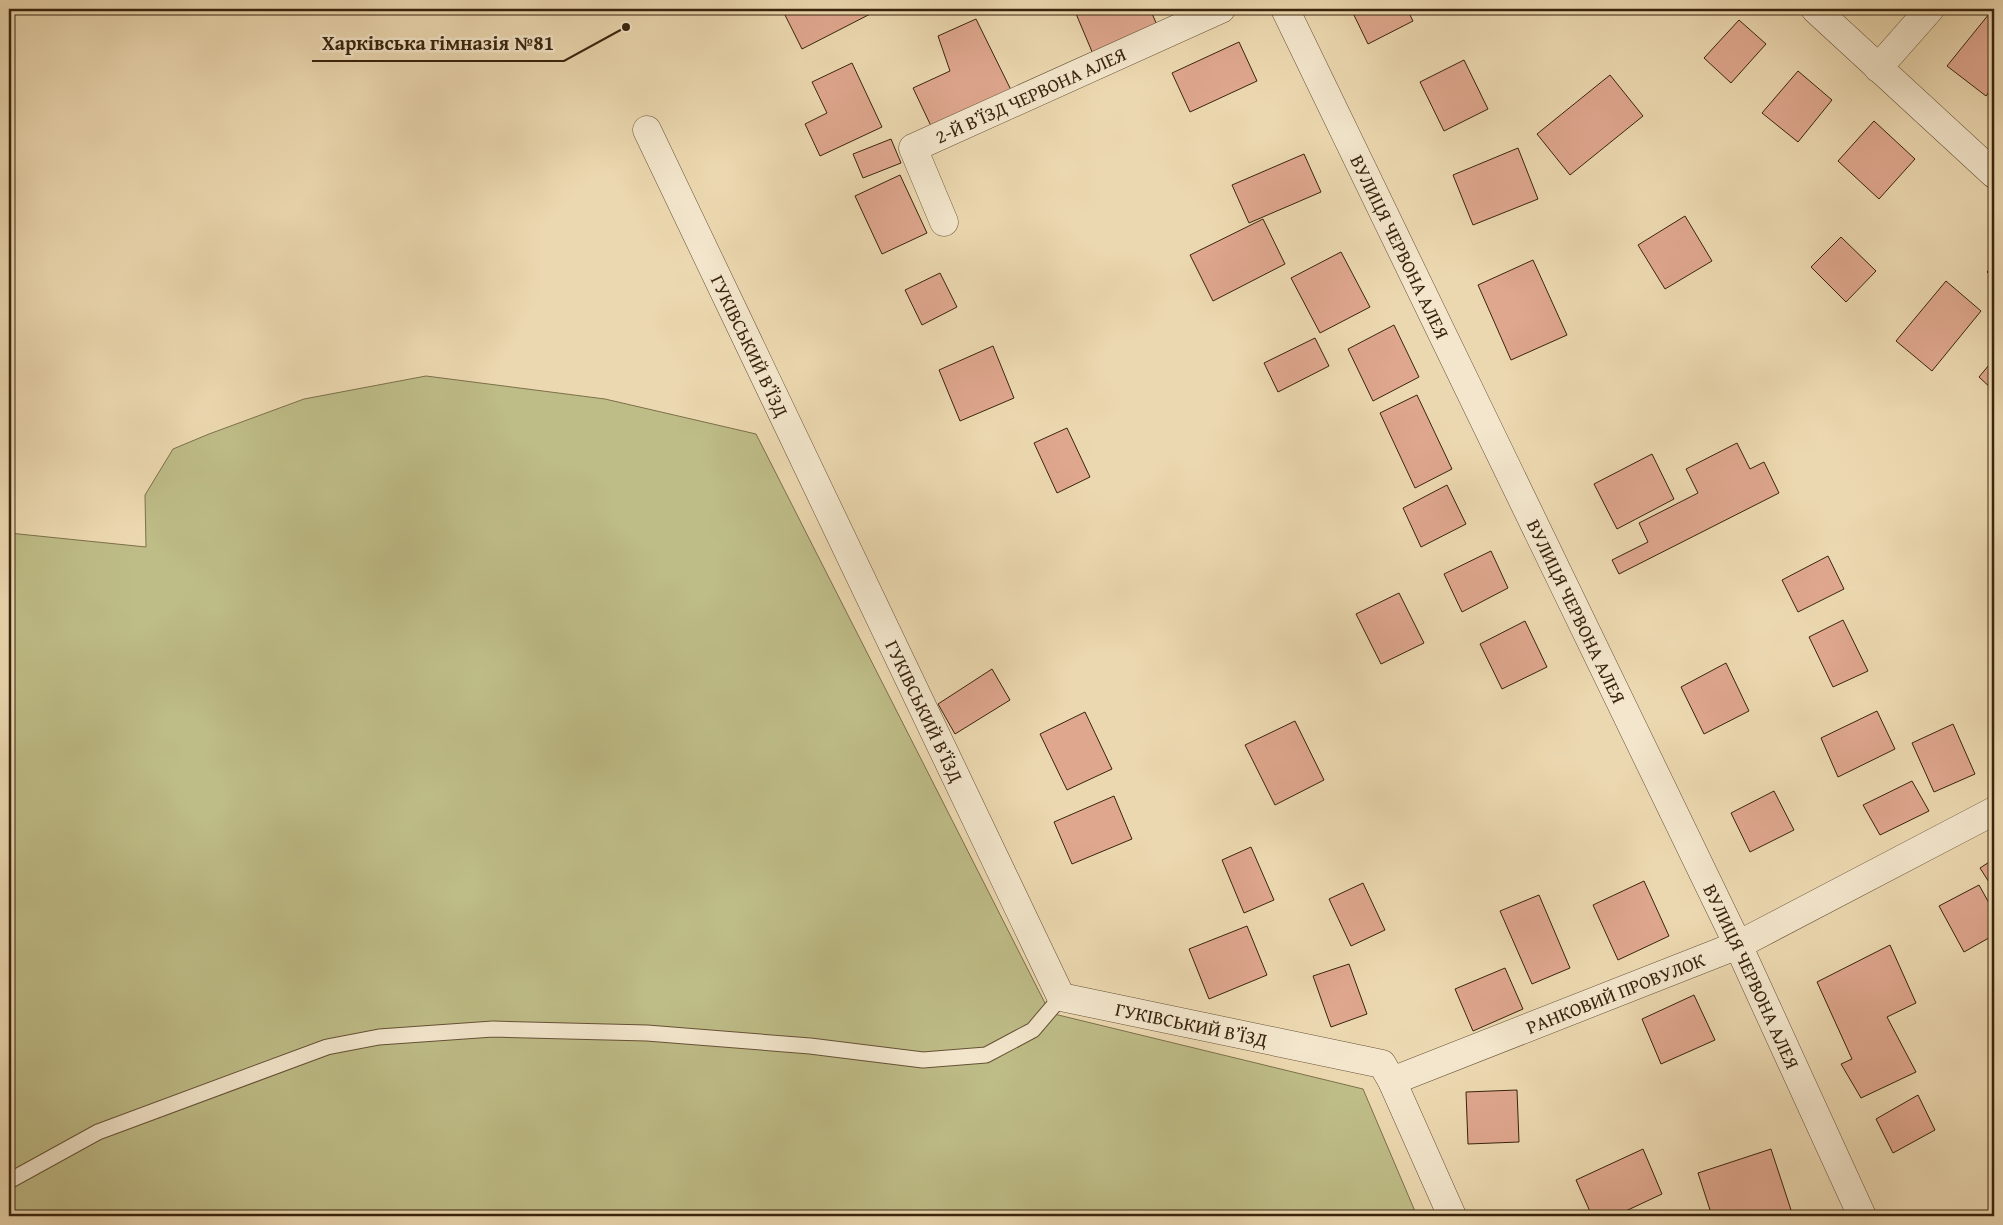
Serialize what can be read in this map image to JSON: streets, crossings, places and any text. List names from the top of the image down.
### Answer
{
  "streets": {
    "street": [
      "2-Й В’ЇЗД ЧЕРВОНА АЛЕЯ",
      "ВУЛИЦЯ ЧЕРВОНА АЛЕЯ",
      "ГУКІВСЬКИЙ В’ЇЗД",
      "РАНКОВИЙ ПРОВУЛОК"
    ]
  },
  "crossings": [
    ["ВУЛИЦЯ ЧЕРВОНА АЛЕЯ", "РАНКОВИЙ ПРОВУЛОК"],
    ["ГУКІВСЬКИЙ В’ЇЗД", "РАНКОВИЙ ПРОВУЛОК"]
  ],
  "places": ["Харківська гімназія №81"]
}
